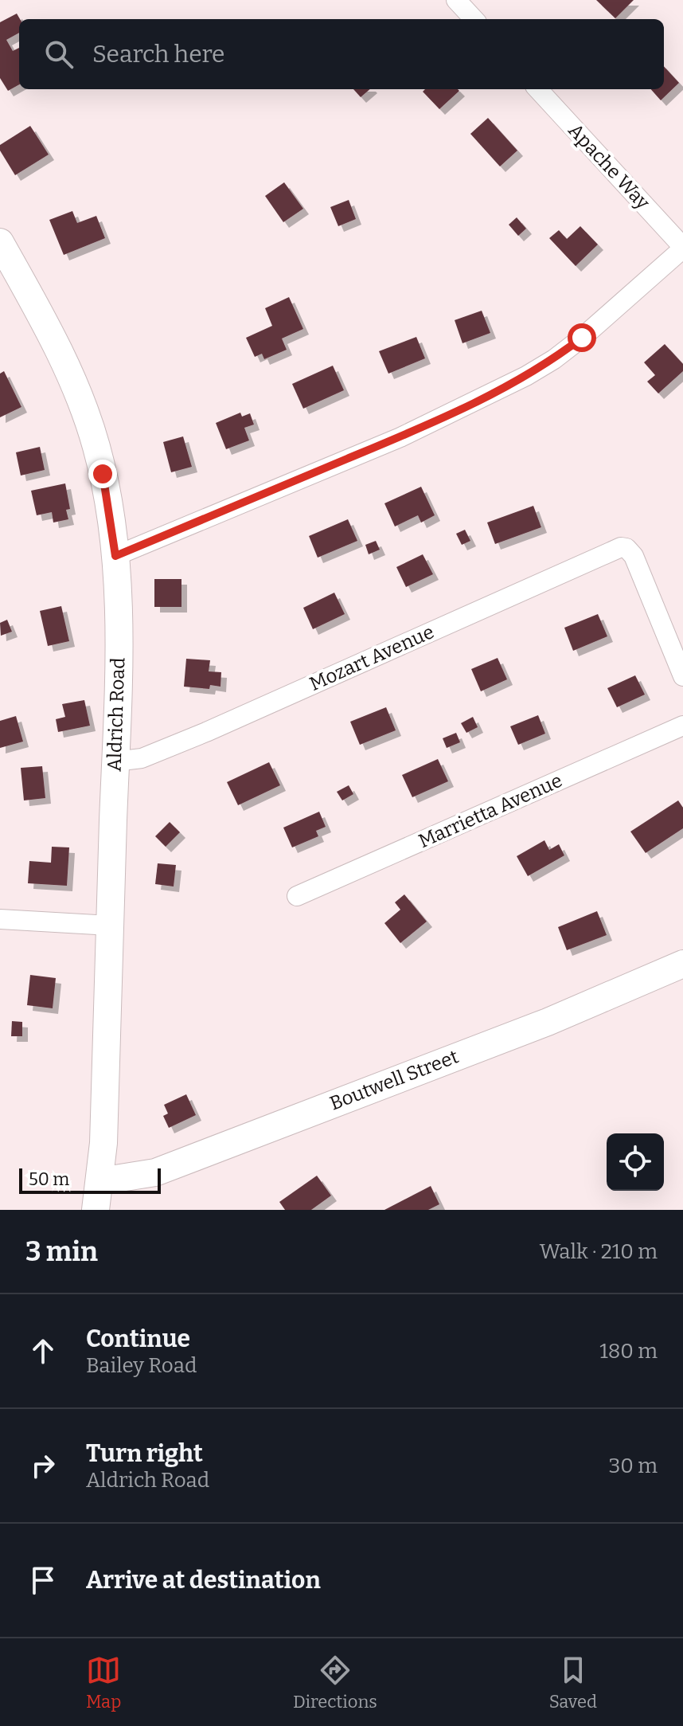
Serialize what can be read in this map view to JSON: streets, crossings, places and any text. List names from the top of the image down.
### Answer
{
  "streets": {
    "street": [
      "Apache Way",
      "Mozart Avenue",
      "Aldrich Road",
      "Marrietta Avenue",
      "Boutwell Street"
    ]
  },
  "crossings": [
    ["Mozart Avenue", "Aldrich Road"],
    ["Aldrich Road", "Boutwell Street"]
  ],
  "scale_bar": "50 m",
  "page": {
    "search": "Search here",
    "scale": "50 m",
    "heading": ["3 min", "Walk · 210 m"],
    "list": [
      ["Continue", "Bailey Road", "180 m"],
      ["Turn right", "Aldrich Road", "30 m"],
      "Arrive at destination"
    ],
    "nav": ["Map", "Directions", "Saved"]
  }
}
